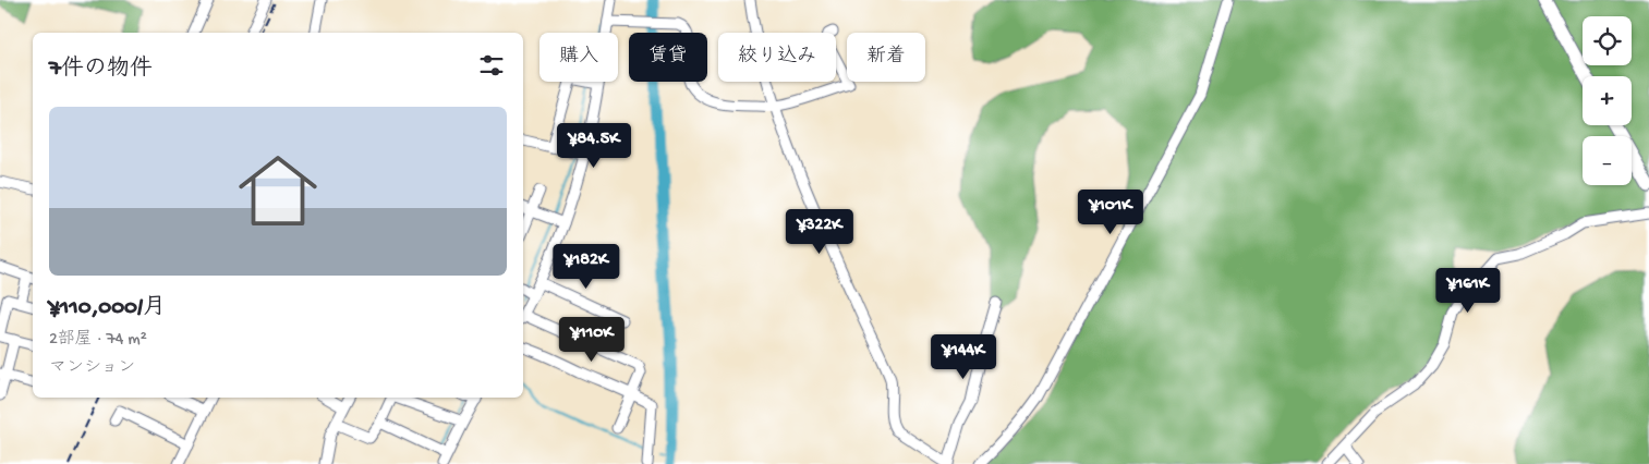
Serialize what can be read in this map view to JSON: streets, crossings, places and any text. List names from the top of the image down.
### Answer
{
  "page": {
    "map_buttons": ["+", "−"],
    "chip": [
      "購入",
      "賃貸",
      "絞り込み",
      "新着"
    ],
    "heading": "7件の物件",
    "list": [
      {
        "name": "¥110,000/月",
        "note": "2部屋 · 74 m² · マンション"
      }
    ],
    "price": [
      "¥84.5K",
      "¥101K",
      "¥322K",
      "¥182K",
      "¥161K",
      "¥110K",
      "¥144K"
    ]
  }
}
